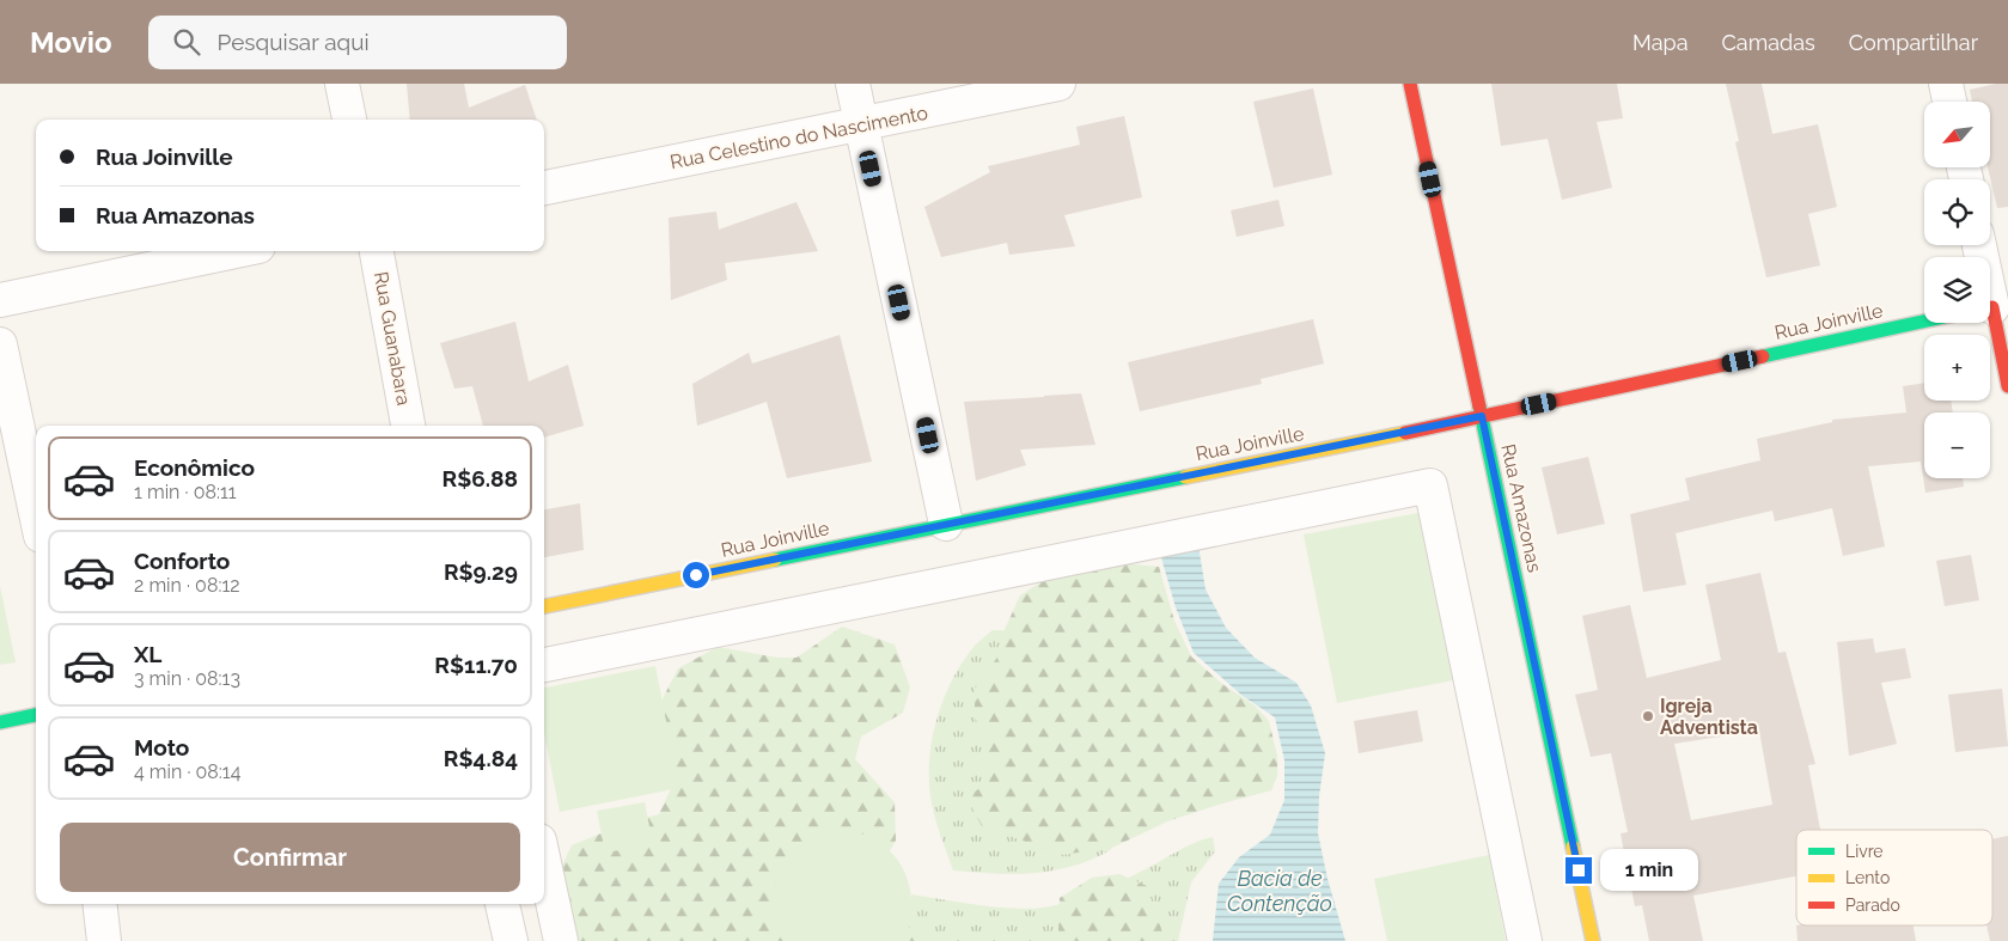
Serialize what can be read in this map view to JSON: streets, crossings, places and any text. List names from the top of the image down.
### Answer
{
  "streets": {
    "street": [
      "Rua Celestino do Nascimento",
      "Rua Joinville",
      "Rua Guanabara",
      "Rua Amazonas"
    ]
  },
  "crossings": [
    ["Rua Joinville", "Rua Amazonas"]
  ],
  "water": ["Bacia de Contenção"],
  "places": ["Igreja Adventista"],
  "legend": ["Livre", "Lento", "Parado"],
  "north": "bottom left",
  "page": {
    "header": "Movio",
    "search": "Pesquisar aqui",
    "nav": ["Mapa", "Camadas", "Compartilhar"],
    "map_buttons": ["+", "−"],
    "banner": ["Rua Joinville", "Rua Amazonas"],
    "list": [
      {
        "name": "Econômico",
        "note": "1 min · 08:11",
        "value": "R$6.88"
      },
      {
        "name": "Conforto",
        "note": "2 min · 08:12",
        "value": "R$9.29"
      },
      {
        "name": "XL",
        "note": "3 min · 08:13",
        "value": "R$11.70"
      },
      {
        "name": "Moto",
        "note": "4 min · 08:14",
        "value": "R$4.84"
      }
    ],
    "buttons": "Confirmar",
    "bubble": "1 min"
  }
}
